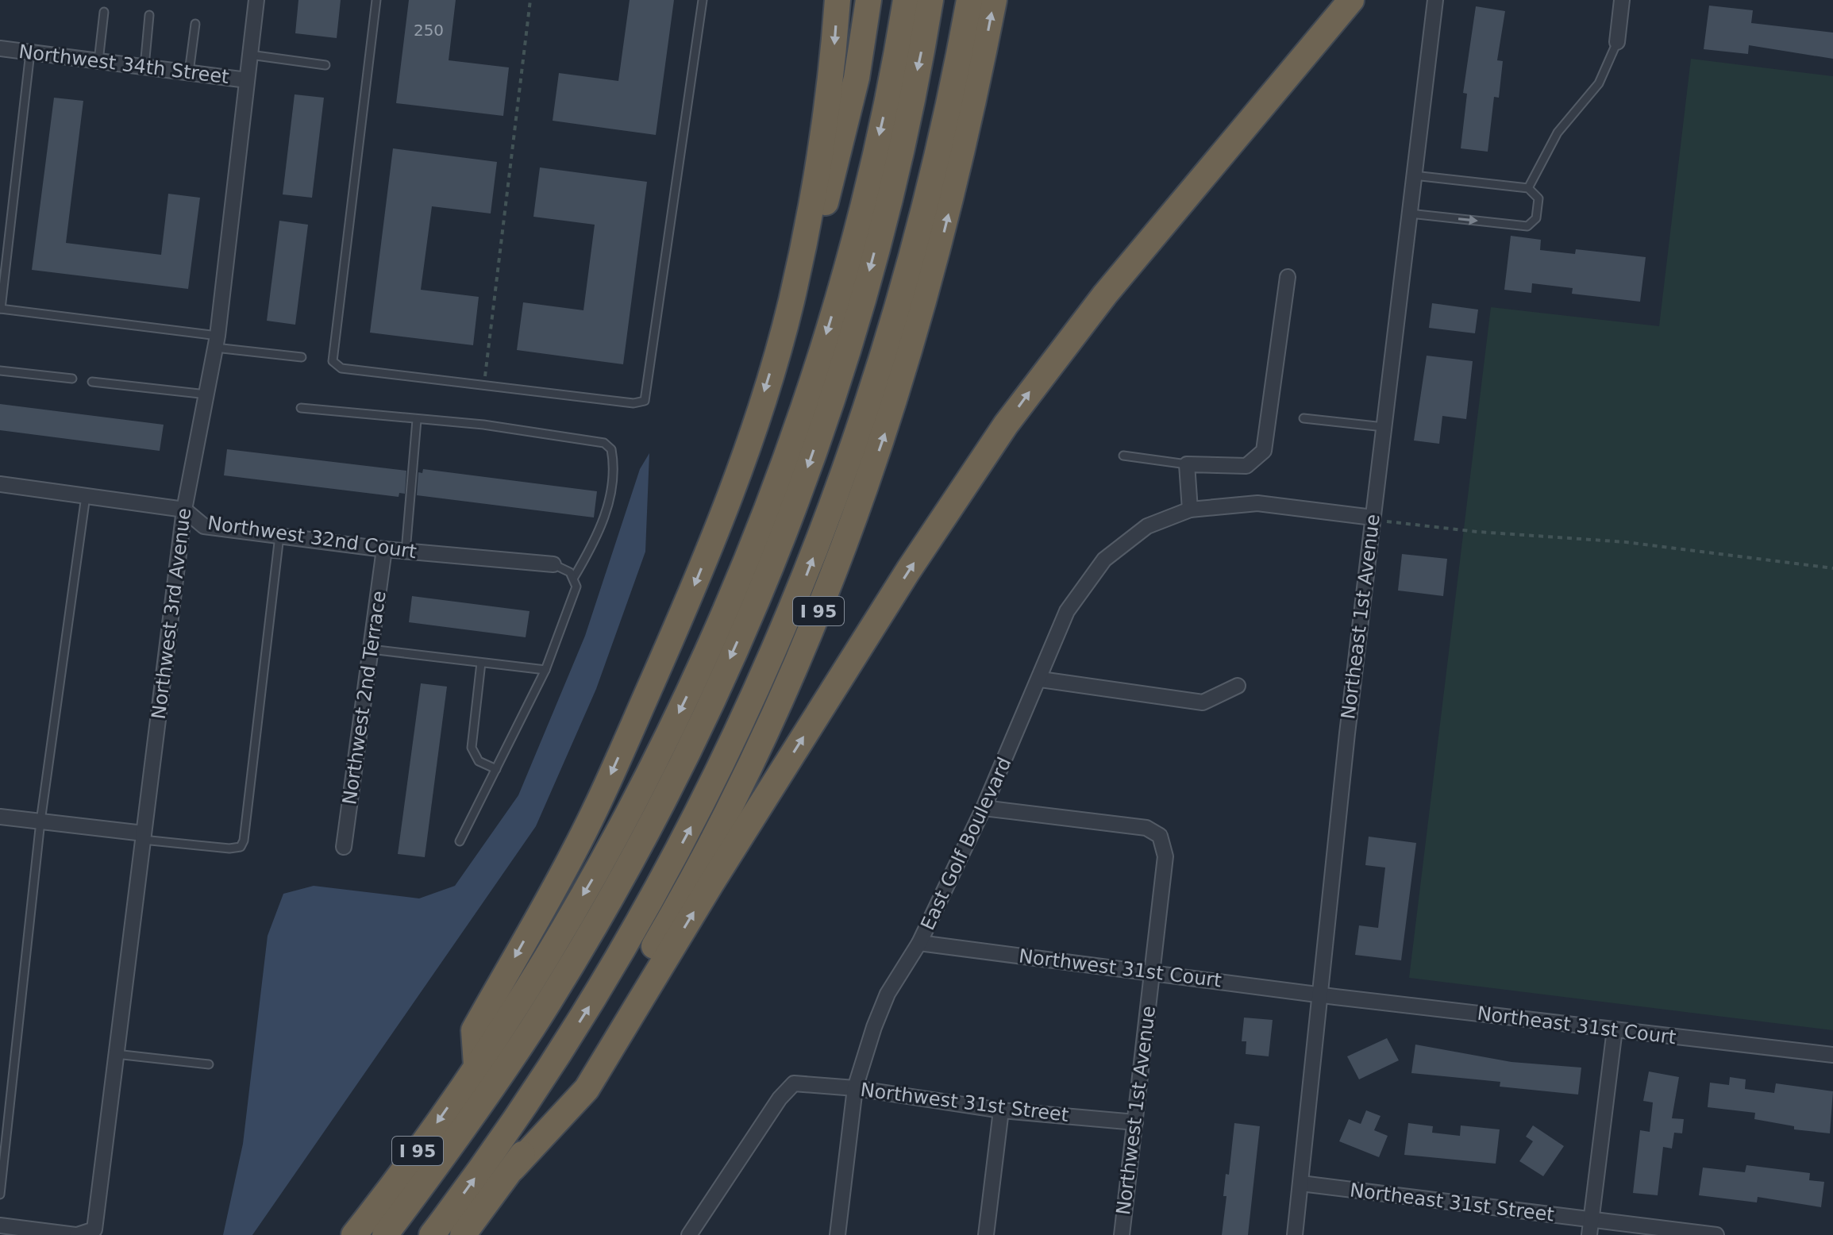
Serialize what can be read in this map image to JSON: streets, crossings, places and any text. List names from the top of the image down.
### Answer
{
  "streets": {
    "highway": ["I 95"],
    "street": [
      "Northwest 34th Street",
      "Northwest 32nd Court",
      "Northwest 3rd Avenue",
      "Northeast 1st Avenue",
      "Northwest 2nd Terrace",
      "East Golf Boulevard",
      "Northwest 31st Court",
      "Northeast 31st Court",
      "Northwest 31st Street",
      "Northwest 1st Avenue",
      "Northeast 31st Street"
    ]
  },
  "crossings": [
    ["Northwest 34th Street", "Northwest 3rd Avenue"],
    ["Northwest 32nd Court", "Northwest 3rd Avenue"],
    ["Northwest 32nd Court", "Northwest 2nd Terrace"],
    ["Northeast 1st Avenue", "East Golf Boulevard"],
    ["Northeast 1st Avenue", "Northwest 31st Court"],
    ["Northeast 1st Avenue", "Northeast 31st Court"],
    ["Northeast 1st Avenue", "Northeast 31st Street"],
    ["East Golf Boulevard", "Northwest 31st Court"],
    ["East Golf Boulevard", "Northwest 31st Street"],
    ["East Golf Boulevard", "Northwest 1st Avenue"],
    ["Northwest 31st Court", "Northeast 31st Court"],
    ["Northwest 31st Court", "Northwest 1st Avenue"],
    ["Northwest 31st Street", "Northwest 1st Avenue"]
  ],
  "house_numbers": ["250"]
}
